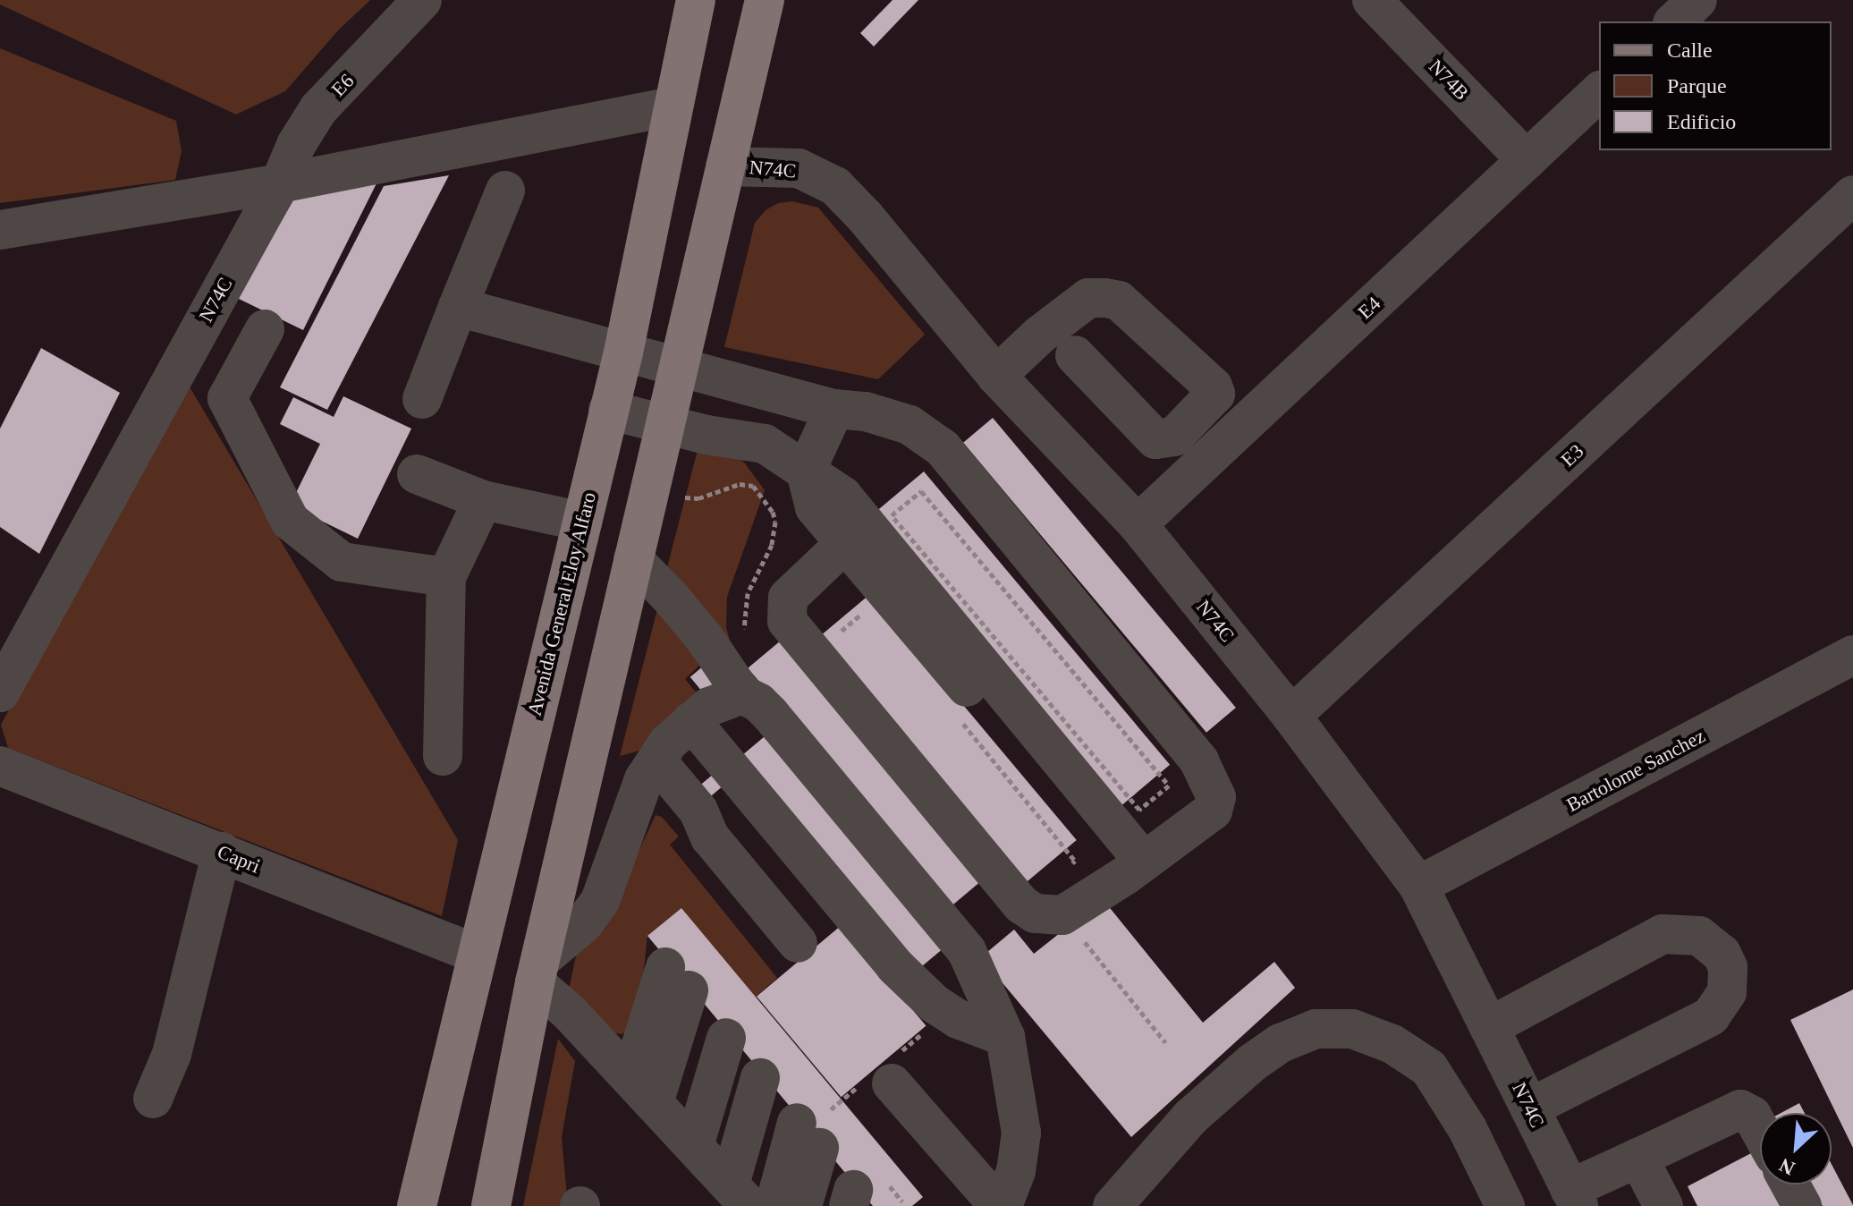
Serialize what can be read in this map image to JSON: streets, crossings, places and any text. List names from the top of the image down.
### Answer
{
  "streets": {
    "main road": ["Avenida General Eloy Alfaro"],
    "street": [
      "N74B",
      "E6",
      "N74C",
      "E4",
      "E3",
      "Bartolome Sanchez",
      "Capri"
    ]
  },
  "crossings": [
    ["N74B", "E4"],
    ["E6", "N74C"],
    ["N74C", "E4"],
    ["N74C", "E3"],
    ["N74C", "Bartolome Sanchez"],
    ["Avenida General Eloy Alfaro", "Capri"]
  ],
  "legend": ["Calle", "Parque", "Edificio"],
  "north": "bottom left"
}
